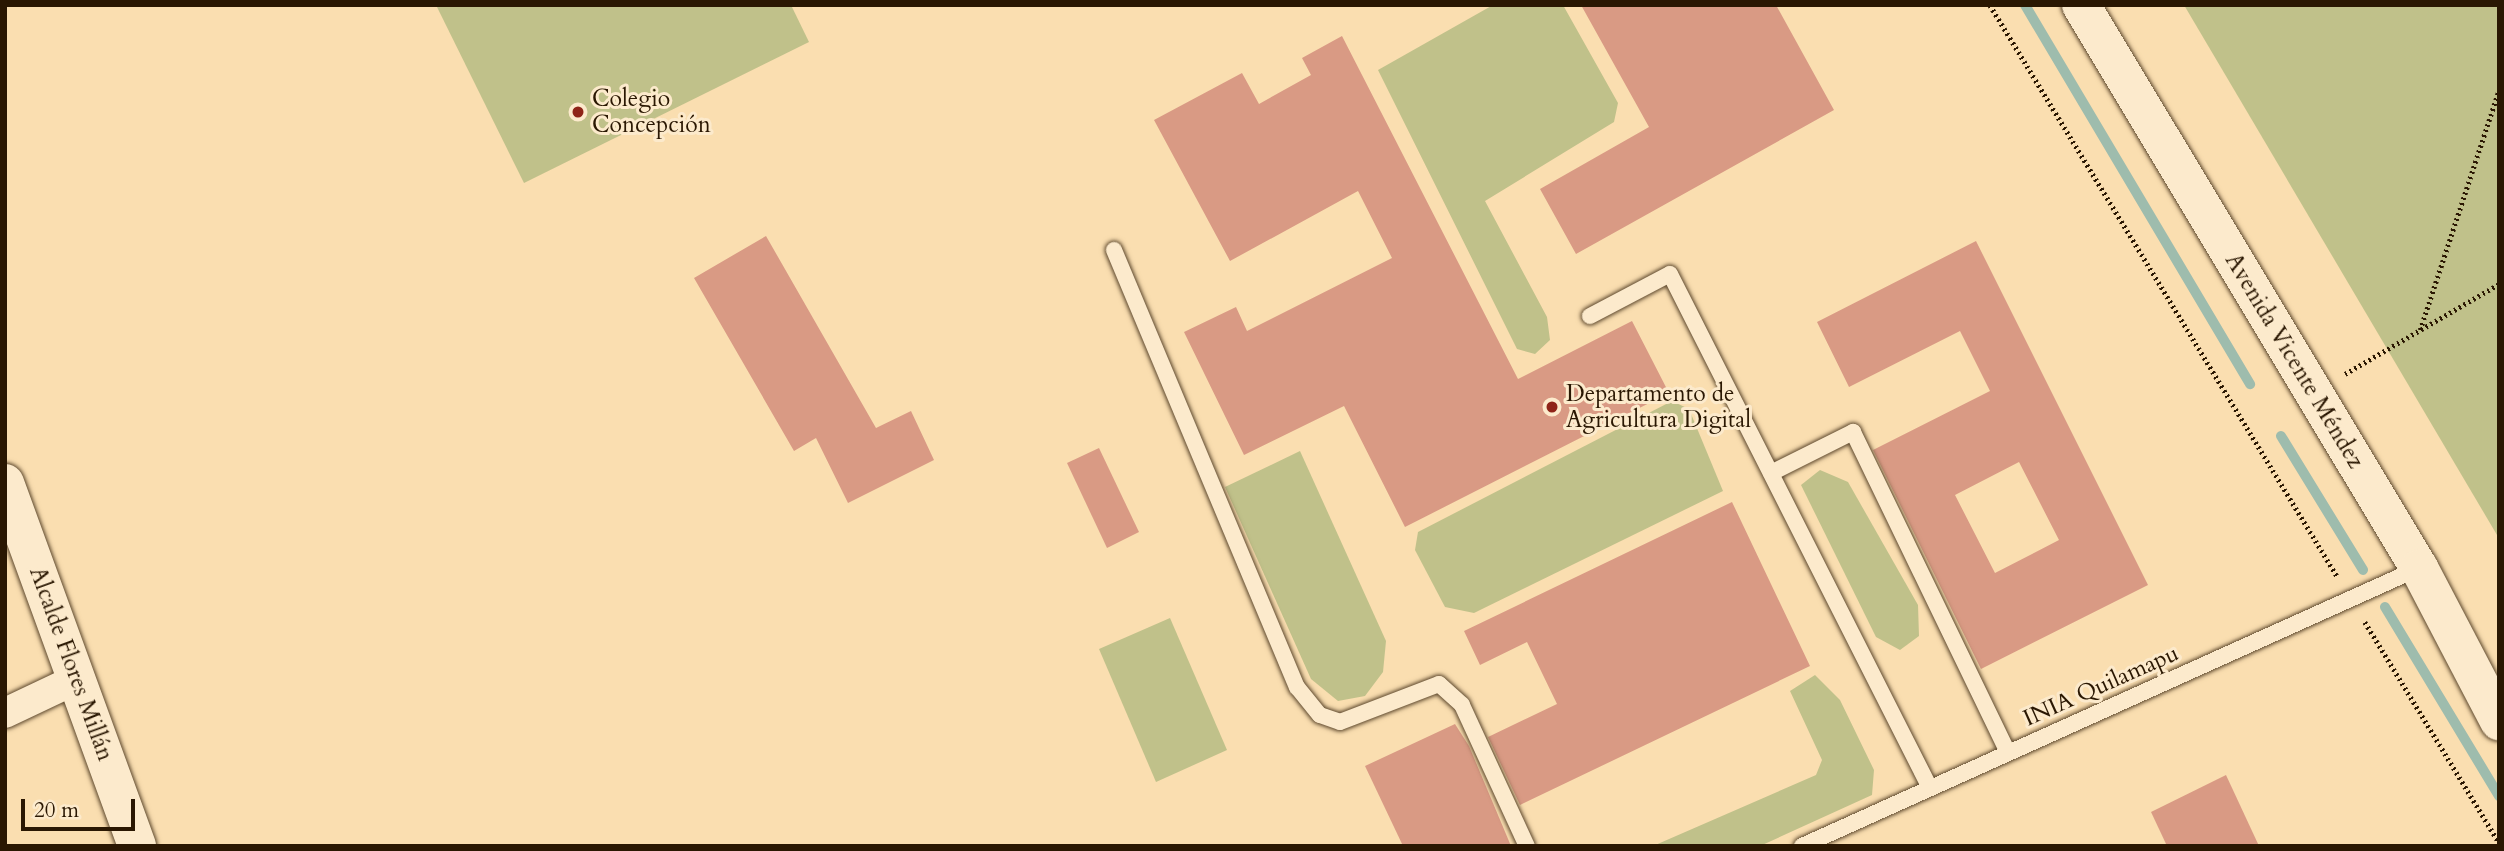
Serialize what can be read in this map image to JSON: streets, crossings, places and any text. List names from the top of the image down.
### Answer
{
  "streets": {
    "main road": ["Avenida Vicente Méndez", "Alcalde Flores Millán"],
    "lane": ["INIA Quilamapu"]
  },
  "crossings": [
    ["Avenida Vicente Méndez", "INIA Quilamapu"]
  ],
  "places": ["Colegio Concepción", "Departamento de Agricultura Digital"],
  "scale_bar": "20 m"
}
